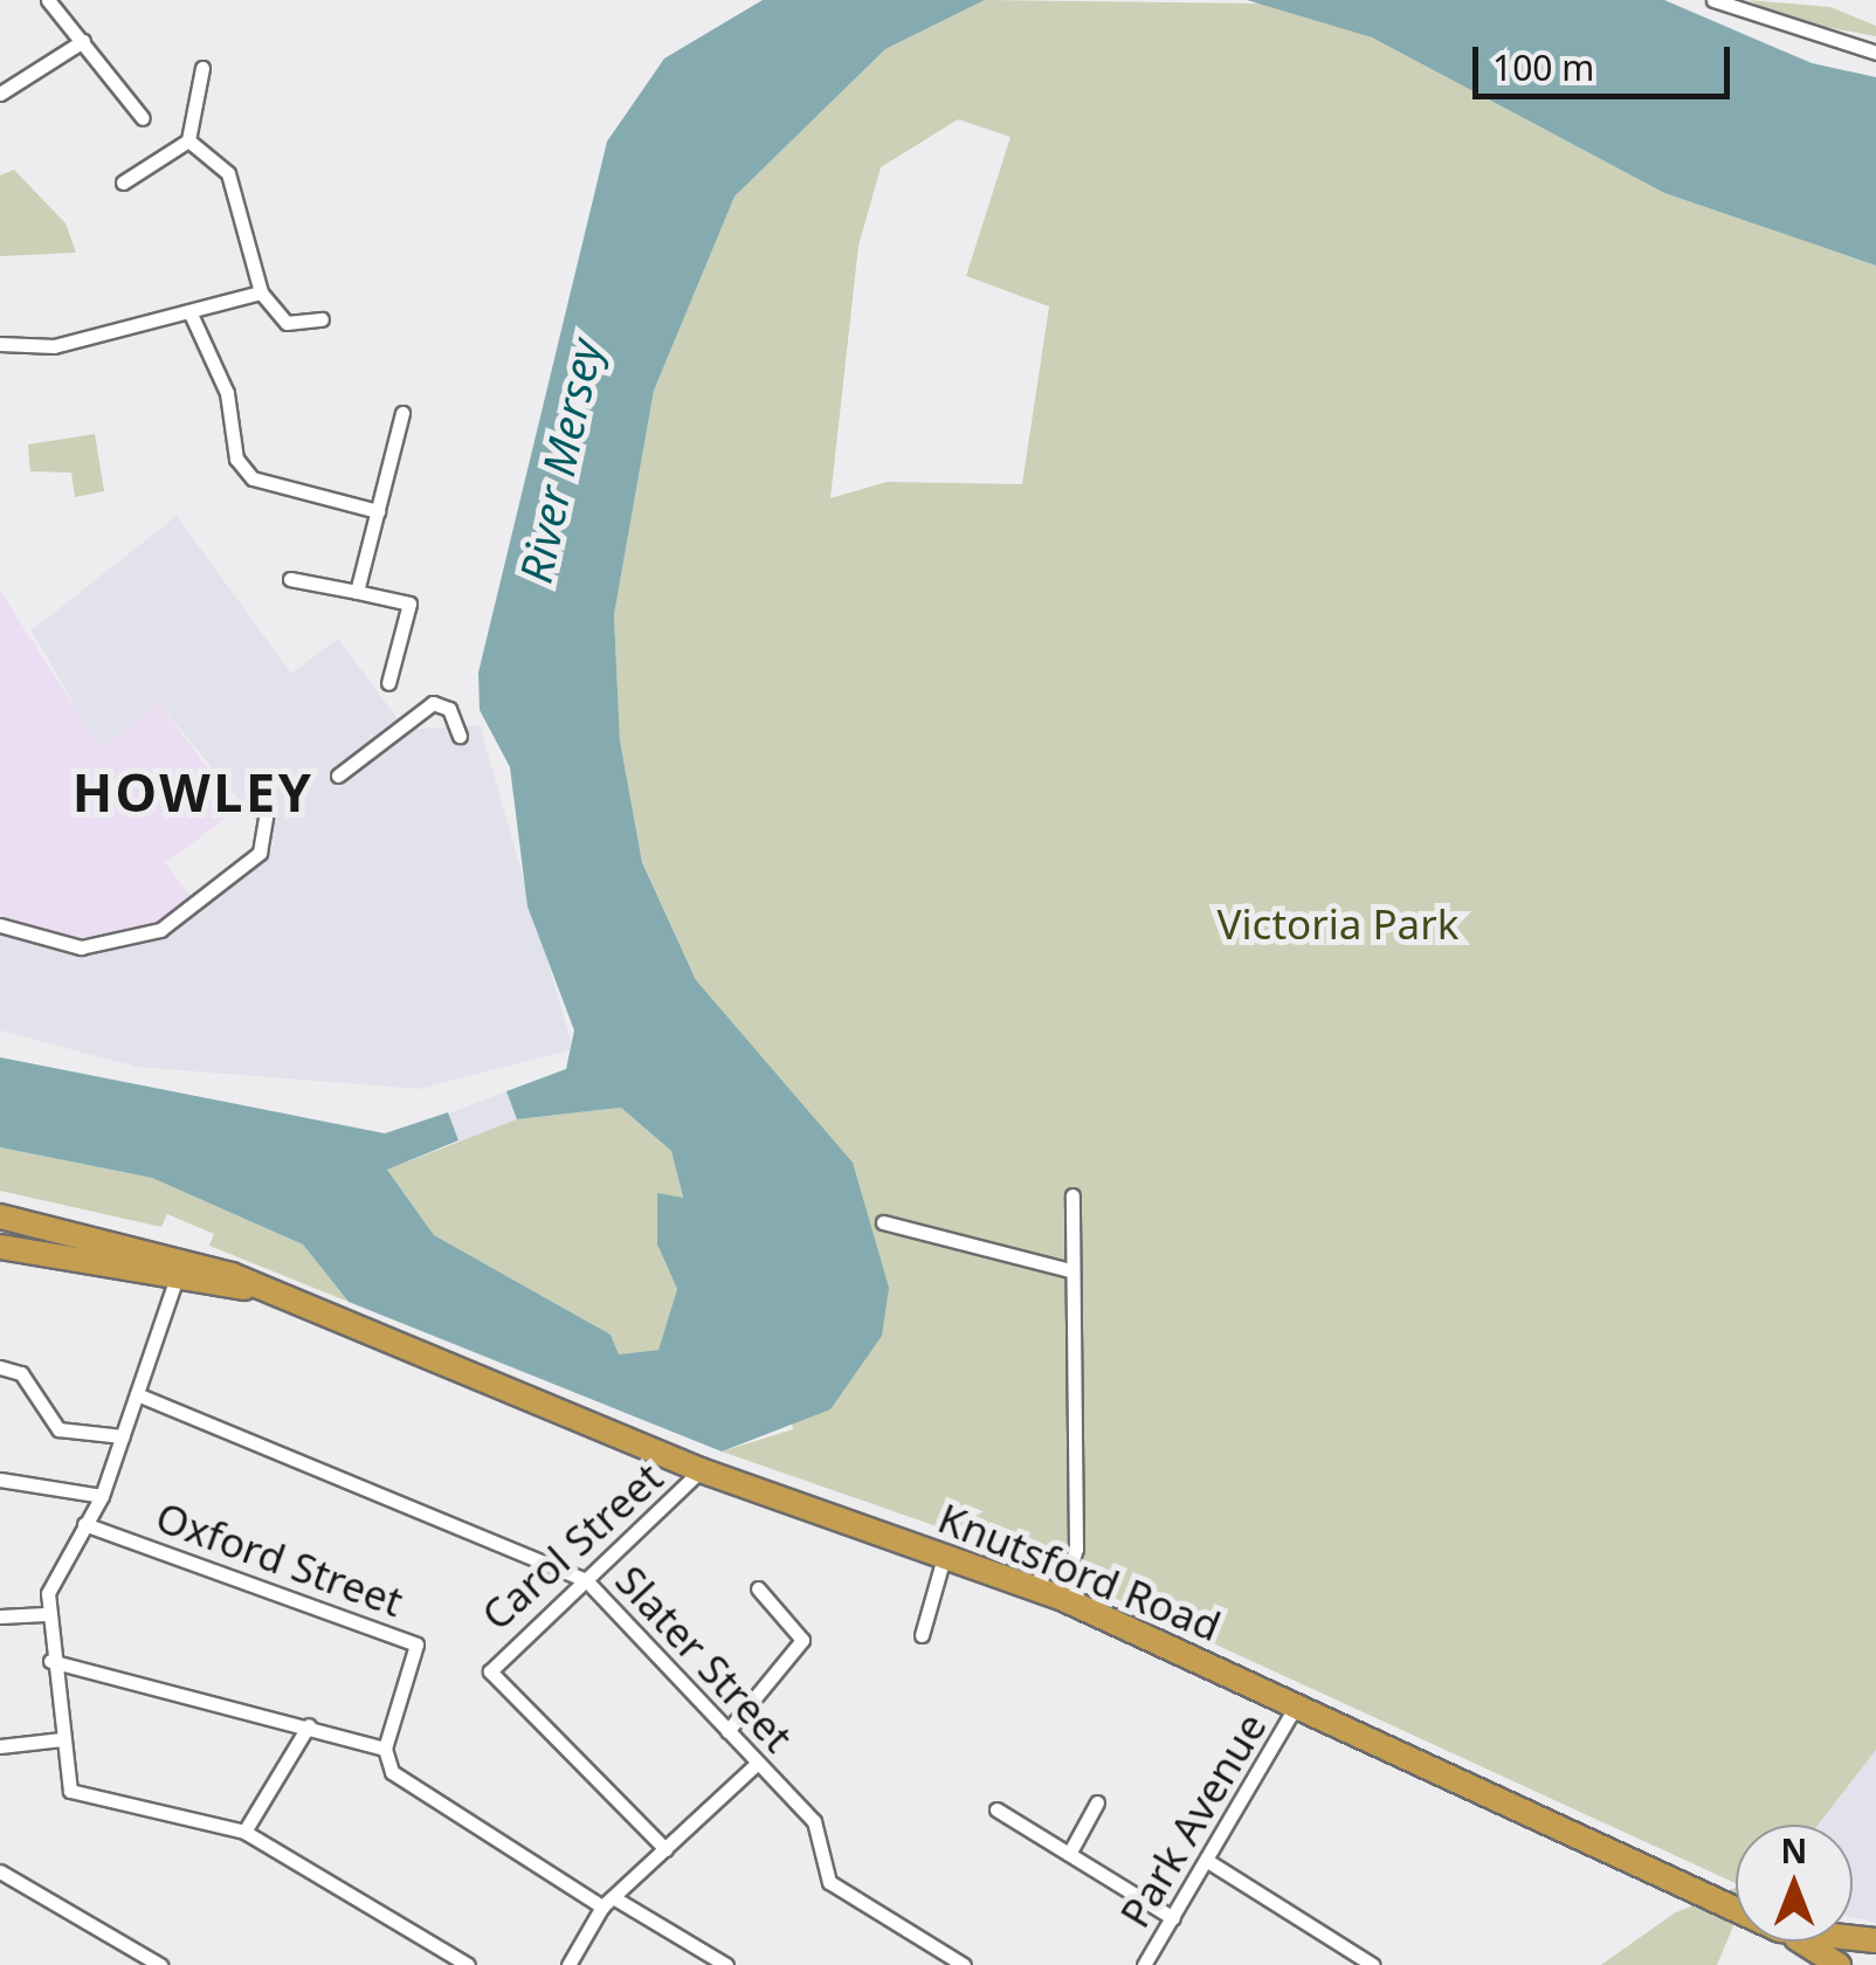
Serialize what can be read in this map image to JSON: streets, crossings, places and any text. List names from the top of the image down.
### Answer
{
  "streets": {
    "highway": ["Knutsford Road"],
    "street": [
      "Carol Street",
      "Oxford Street",
      "Slater Street",
      "Park Avenue"
    ]
  },
  "crossings": [
    ["Carol Street", "Knutsford Road"],
    ["Carol Street", "Slater Street"],
    ["Knutsford Road", "Park Avenue"]
  ],
  "districts": ["HOWLEY"],
  "water": ["River Mersey"],
  "parks": ["Victoria Park"],
  "scale_bar": "100 m",
  "north": "top"
}
